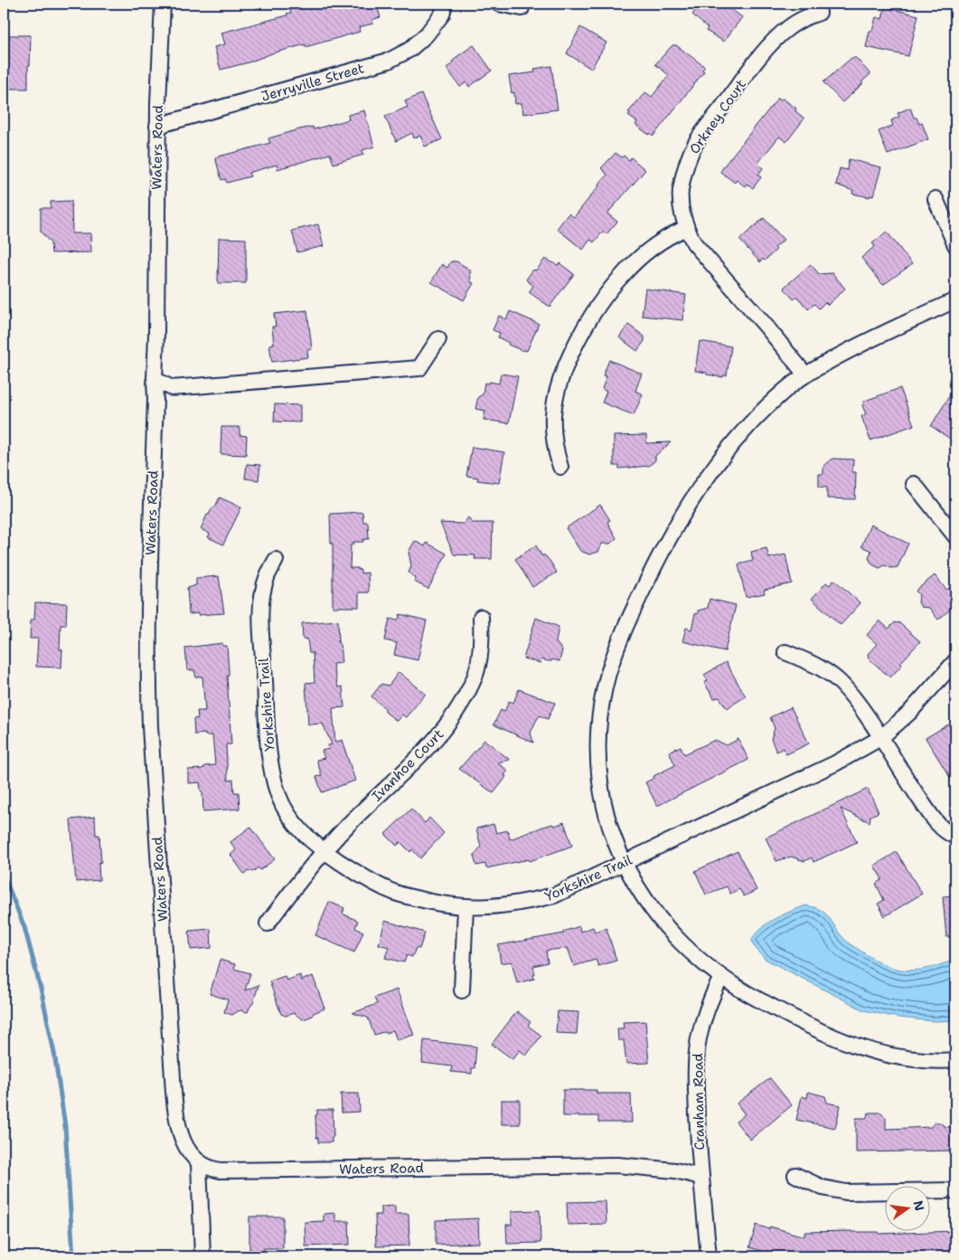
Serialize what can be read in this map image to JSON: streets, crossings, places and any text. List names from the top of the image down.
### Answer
{
  "streets": {
    "street": [
      "Jerryville Street",
      "Orkney Court",
      "Waters Road",
      "Yorkshire Trail",
      "Ivanhoe Court",
      "Cranham Road"
    ]
  },
  "crossings": [
    ["Jerryville Street", "Waters Road"],
    ["Waters Road", "Cranham Road"],
    ["Yorkshire Trail", "Ivanhoe Court"]
  ],
  "north": "right"
}
